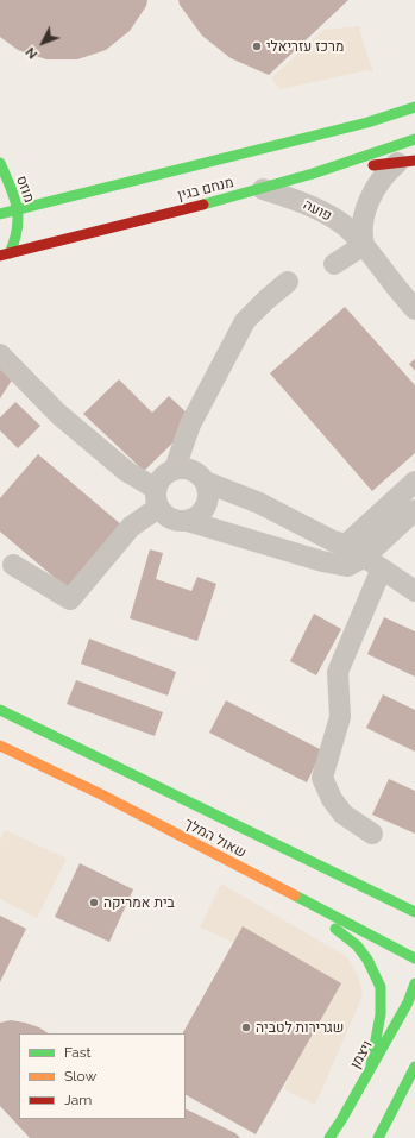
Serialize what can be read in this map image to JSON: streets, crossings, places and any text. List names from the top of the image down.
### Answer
{
  "streets": {
    "street": [
      "מוזס",
      "מנחם בגין",
      "פועה",
      "שאול המלך",
      "ויצמן"
    ]
  },
  "crossings": [
    ["מוזס", "מנחם בגין"],
    ["מנחם בגין", "פועה"]
  ],
  "places": ["מרכז עזריאלי", "בית אמריקה", "שגרירות לטביה"],
  "legend": ["Fast", "Slow", "Jam"],
  "north": "bottom left"
}
